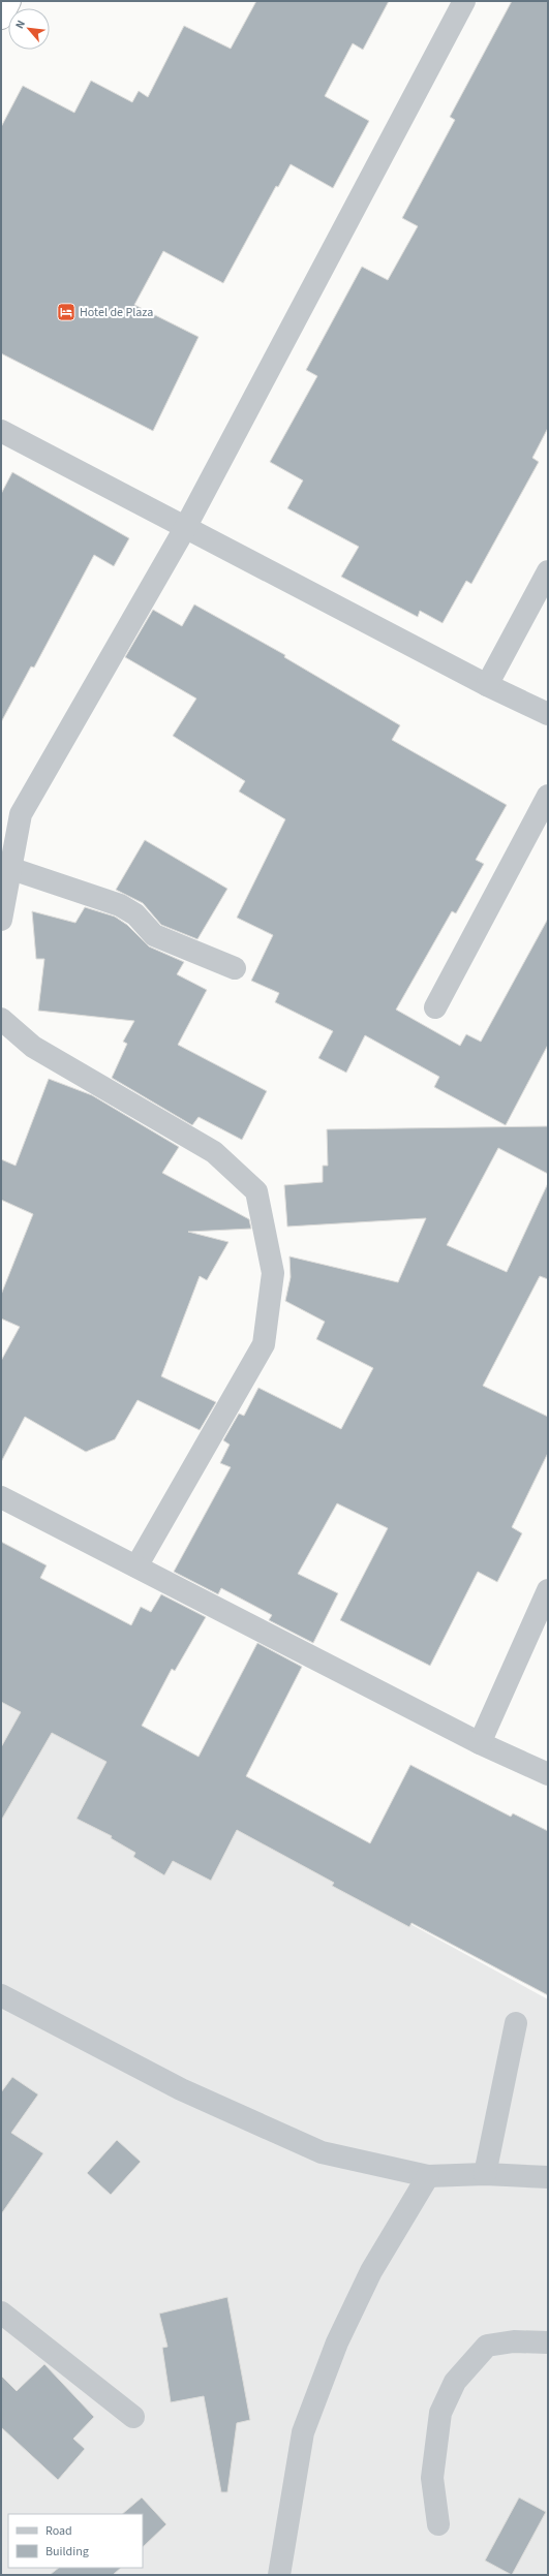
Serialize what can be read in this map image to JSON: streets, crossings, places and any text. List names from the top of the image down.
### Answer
{
  "places": {
    "hotel": ["Hotel de Plaza"]
  },
  "legend": ["Road", "Building"],
  "north": "top left"
}
